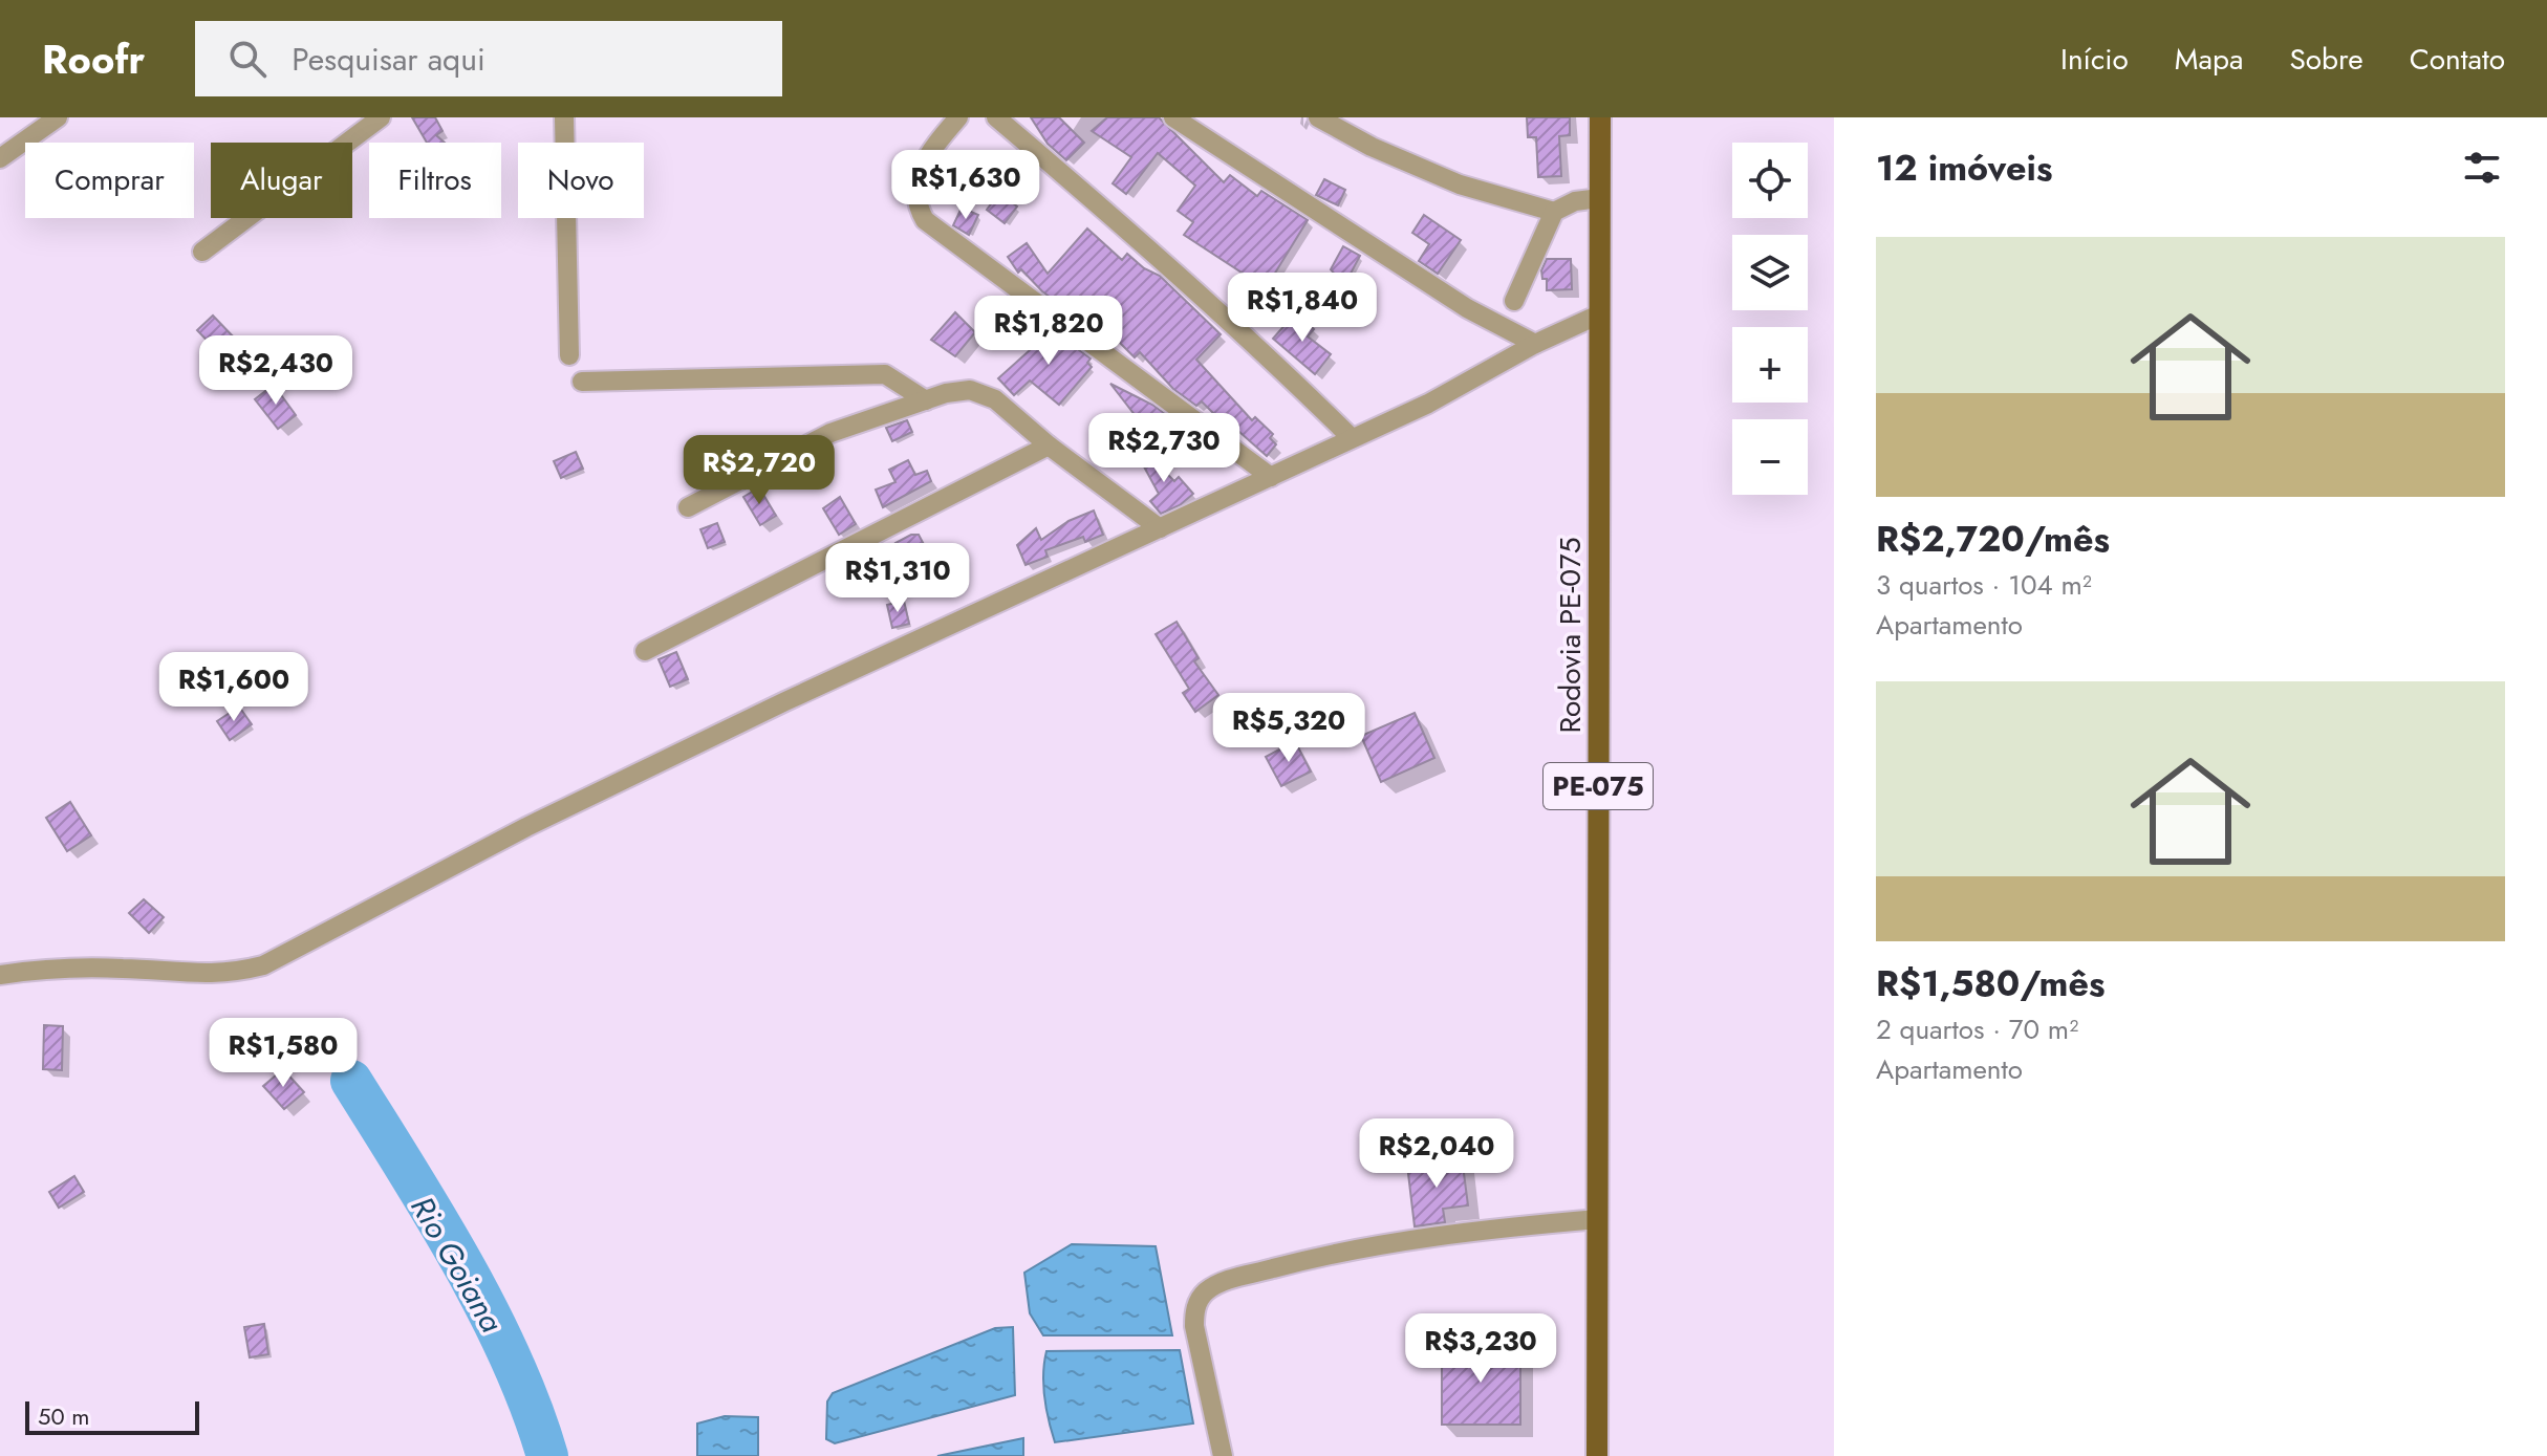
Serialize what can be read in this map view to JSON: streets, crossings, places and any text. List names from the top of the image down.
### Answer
{
  "streets": {
    "main road": ["Rodovia PE-075", "PE-075"]
  },
  "water": ["Rio Goiana"],
  "scale_bar": "50 m",
  "page": {
    "header": "Roofr",
    "search": "Pesquisar aqui",
    "nav": [
      "Início",
      "Mapa",
      "Sobre",
      "Contato"
    ],
    "heading": "12 imóveis",
    "map_buttons": ["+", "−"],
    "chip": [
      "Comprar",
      "Alugar",
      "Filtros",
      "Novo"
    ],
    "price": [
      "R$1,630",
      "R$1,840",
      "R$1,820",
      "R$2,430",
      "R$2,730",
      "R$2,720",
      "R$1,310",
      "R$1,600",
      "R$5,320",
      "R$1,580",
      "R$2,040",
      "R$3,230"
    ],
    "list": [
      {
        "name": "R$2,720/mês",
        "note": "3 quartos · 104 m² · Apartamento"
      },
      {
        "name": "R$1,580/mês",
        "note": "2 quartos · 70 m² · Apartamento"
      }
    ],
    "scale": "50 m"
  }
}
